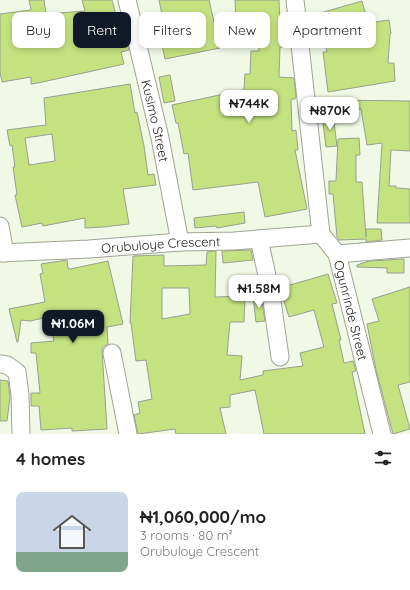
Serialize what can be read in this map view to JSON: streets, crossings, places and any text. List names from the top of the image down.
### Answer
{
  "streets": {
    "street": ["Kusimo Street", "Orubuloye Crescent", "Ogunrinde Street"]
  },
  "crossings": [
    ["Kusimo Street", "Orubuloye Crescent"],
    ["Orubuloye Crescent", "Ogunrinde Street"]
  ],
  "page": {
    "chip": [
      "Buy",
      "Rent",
      "Filters",
      "New",
      "Apartment"
    ],
    "price": [
      "₦744K",
      "₦870K",
      "₦1.58M",
      "₦1.06M"
    ],
    "heading": "4 homes",
    "list": [
      {
        "name": "₦1,060,000/mo",
        "note": "3 rooms · 80 m² · Orubuloye Crescent"
      }
    ]
  }
}
